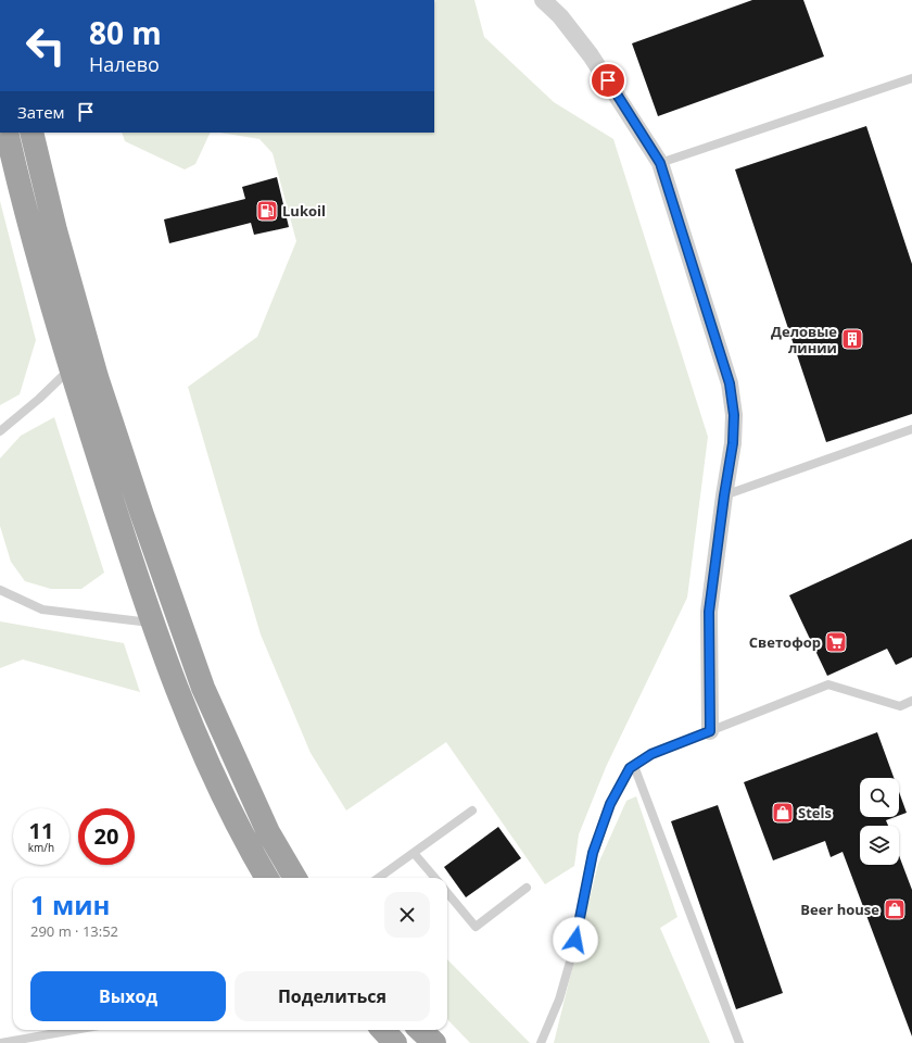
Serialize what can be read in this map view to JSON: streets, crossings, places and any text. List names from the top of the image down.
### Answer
{
  "places": {
    "fuel station": ["Lukoil"],
    "building": ["Деловые линии"],
    "supermarket": ["Светофор"],
    "shop": ["Stels", "Beer house"]
  },
  "page": {
    "turn": ["80 m", "Налево"],
    "then": "Затем",
    "speed": "11 km/h",
    "limit": "20",
    "heading": ["1 мин", "290 m · 13:52"],
    "buttons": ["Выход", "Поделиться"]
  }
}
